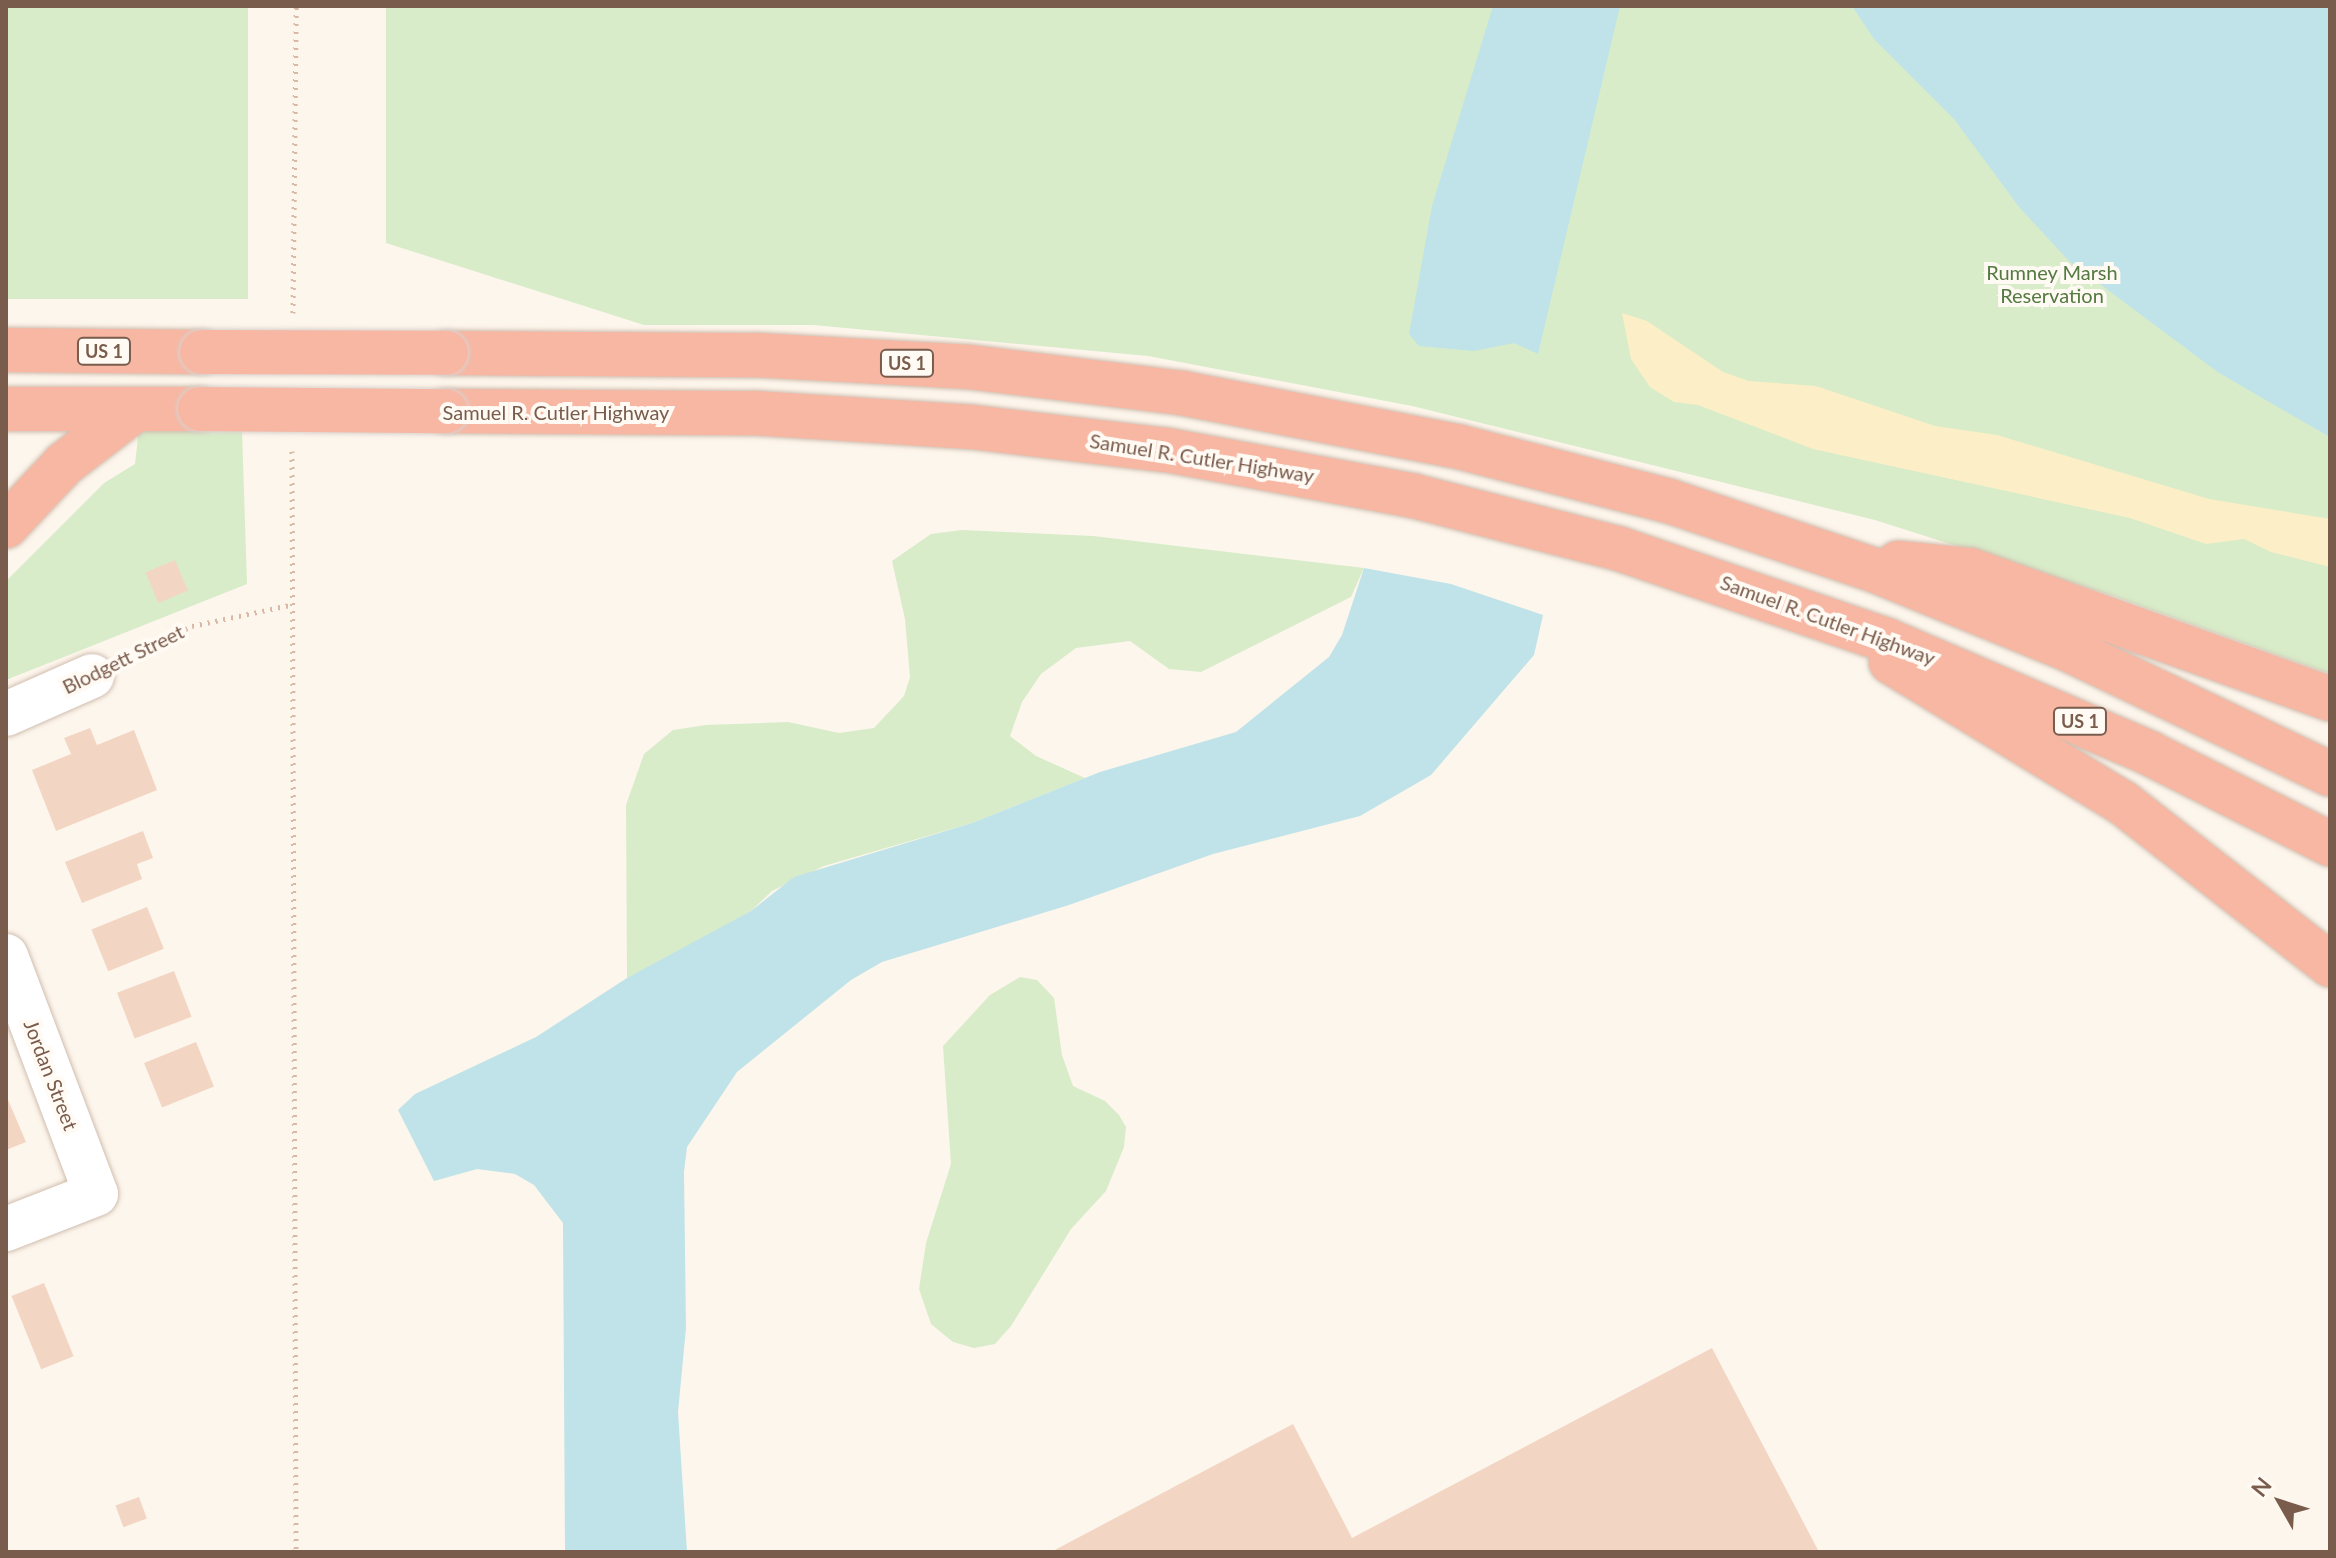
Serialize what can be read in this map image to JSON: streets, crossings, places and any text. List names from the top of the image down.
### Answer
{
  "streets": {
    "highway": ["US 1", "Samuel R. Cutler Highway"],
    "street": ["Blodgett Street", "Jordan Street"]
  },
  "parks": ["Rumney Marsh Reservation"],
  "north": "top left"
}
